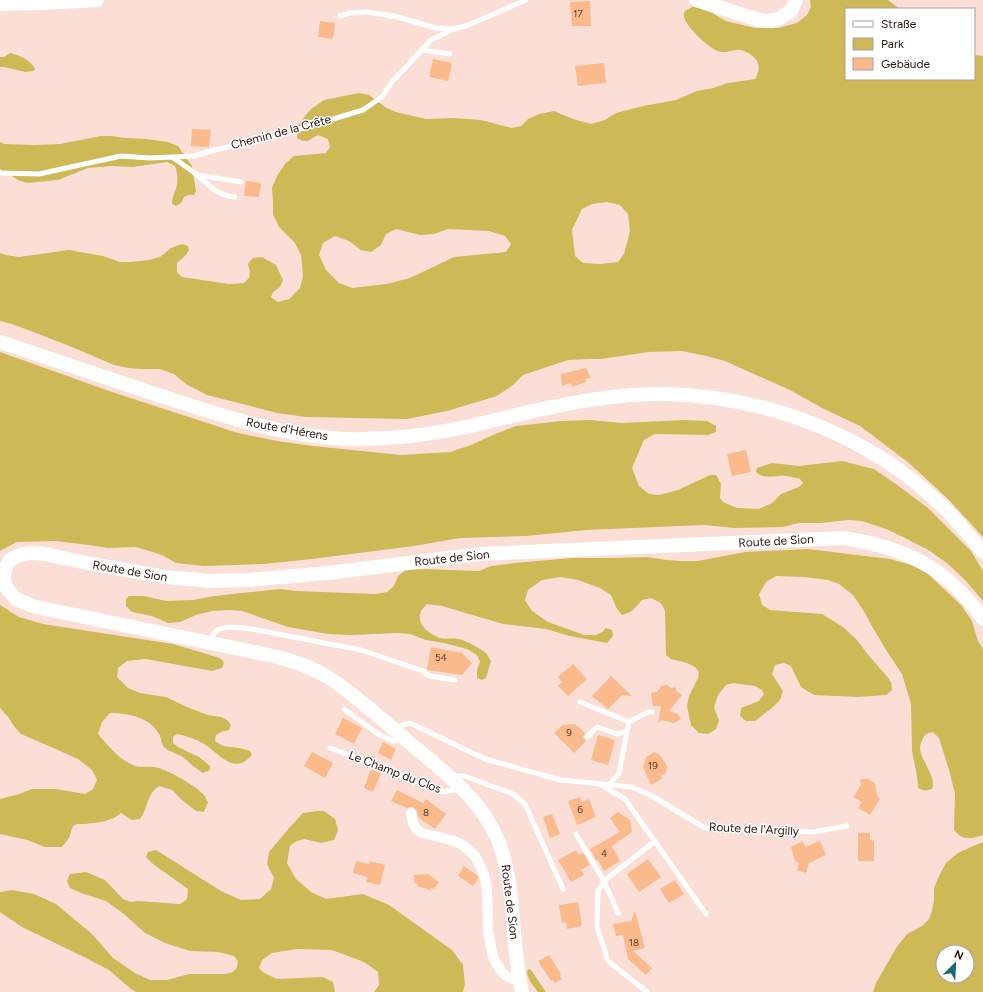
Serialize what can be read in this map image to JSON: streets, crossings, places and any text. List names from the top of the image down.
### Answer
{
  "streets": {
    "main road": ["Route d'Hérens", "Route de Sion"],
    "lane": ["Chemin de la Crête", "Le Champ du Clos", "Route de l'Argilly"]
  },
  "crossings": [
    ["Route de Sion", "Le Champ du Clos"],
    ["Route de Sion", "Route de l'Argilly"]
  ],
  "house_numbers": [
    "17",
    "54",
    "9",
    "19",
    "6",
    "8",
    "4",
    "18"
  ],
  "legend": ["Straße", "Park", "Gebäude"],
  "north": "top right"
}
